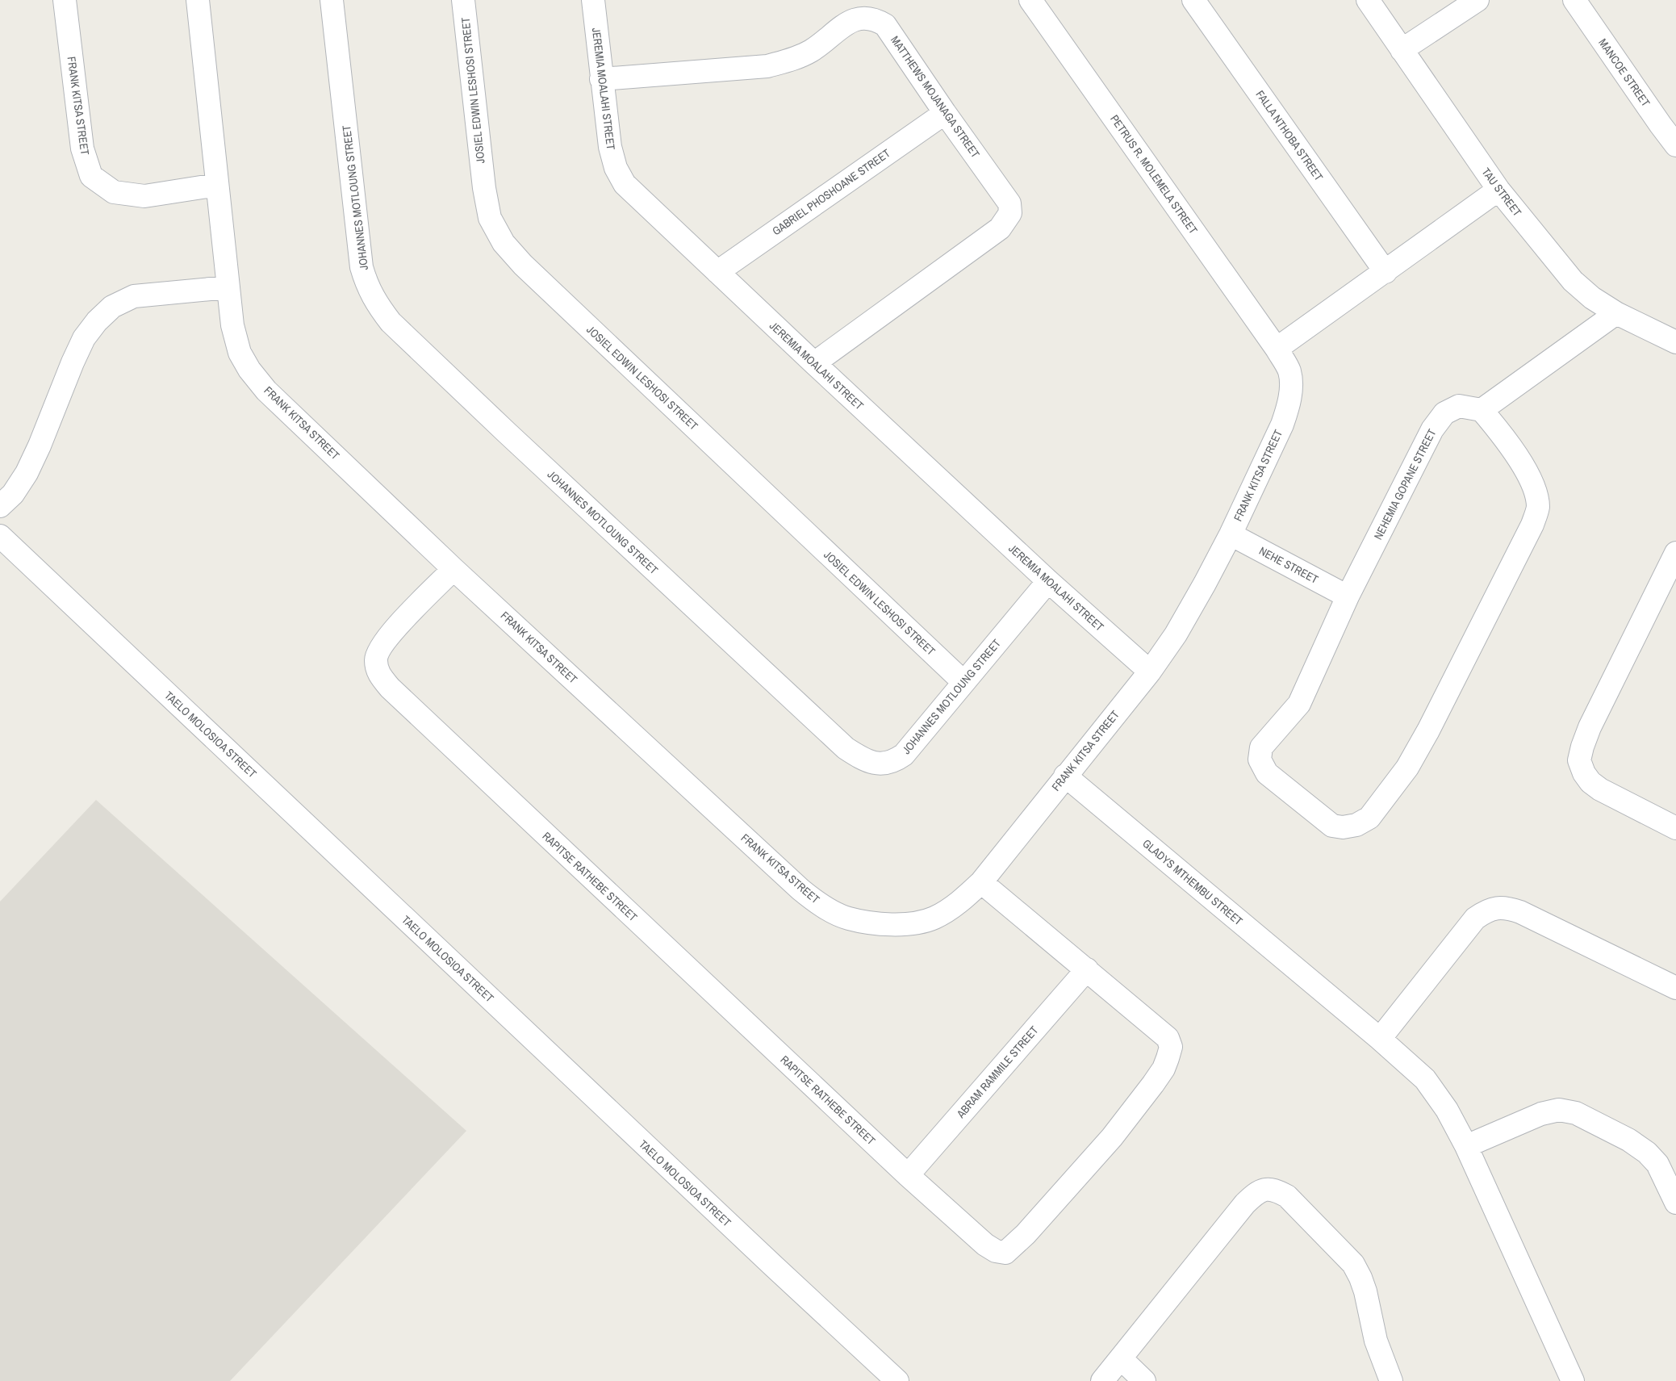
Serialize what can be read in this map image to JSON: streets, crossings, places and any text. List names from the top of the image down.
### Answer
{
  "streets": {
    "street": [
      "MANCOE STREET",
      "JEREMIA MOALAHI STREET",
      "JOSIEL EDWIN LESHOSI STREET",
      "MATTHEWS MOJANAGA STREET",
      "FRANK KITSA STREET",
      "FALLA NTHOBA STREET",
      "PETRUS R. MOLEMELA STREET",
      "GABRIEL PHOSHOANE STREET",
      "TAU STREET",
      "JOHANNES MOTLOUNG STREET",
      "NEHEMIA GOPANE STREET",
      "NEHE STREET",
      "TAELO MOLOSIOA STREET",
      "RAPITSE RATHEBE STREET",
      "GLADYS MTHEMBU STREET",
      "ABRAM RAMMILE STREET"
    ]
  },
  "crossings": [
    ["JEREMIA MOALAHI STREET", "MATTHEWS MOJANAGA STREET"],
    ["JEREMIA MOALAHI STREET", "FRANK KITSA STREET"],
    ["JEREMIA MOALAHI STREET", "GABRIEL PHOSHOANE STREET"],
    ["JEREMIA MOALAHI STREET", "JOHANNES MOTLOUNG STREET"],
    ["JOSIEL EDWIN LESHOSI STREET", "JOHANNES MOTLOUNG STREET"],
    ["MATTHEWS MOJANAGA STREET", "GABRIEL PHOSHOANE STREET"],
    ["FRANK KITSA STREET", "PETRUS R. MOLEMELA STREET"],
    ["FRANK KITSA STREET", "NEHE STREET"],
    ["FRANK KITSA STREET", "RAPITSE RATHEBE STREET"],
    ["FRANK KITSA STREET", "GLADYS MTHEMBU STREET"],
    ["NEHEMIA GOPANE STREET", "NEHE STREET"],
    ["RAPITSE RATHEBE STREET", "ABRAM RAMMILE STREET"]
  ]
}
